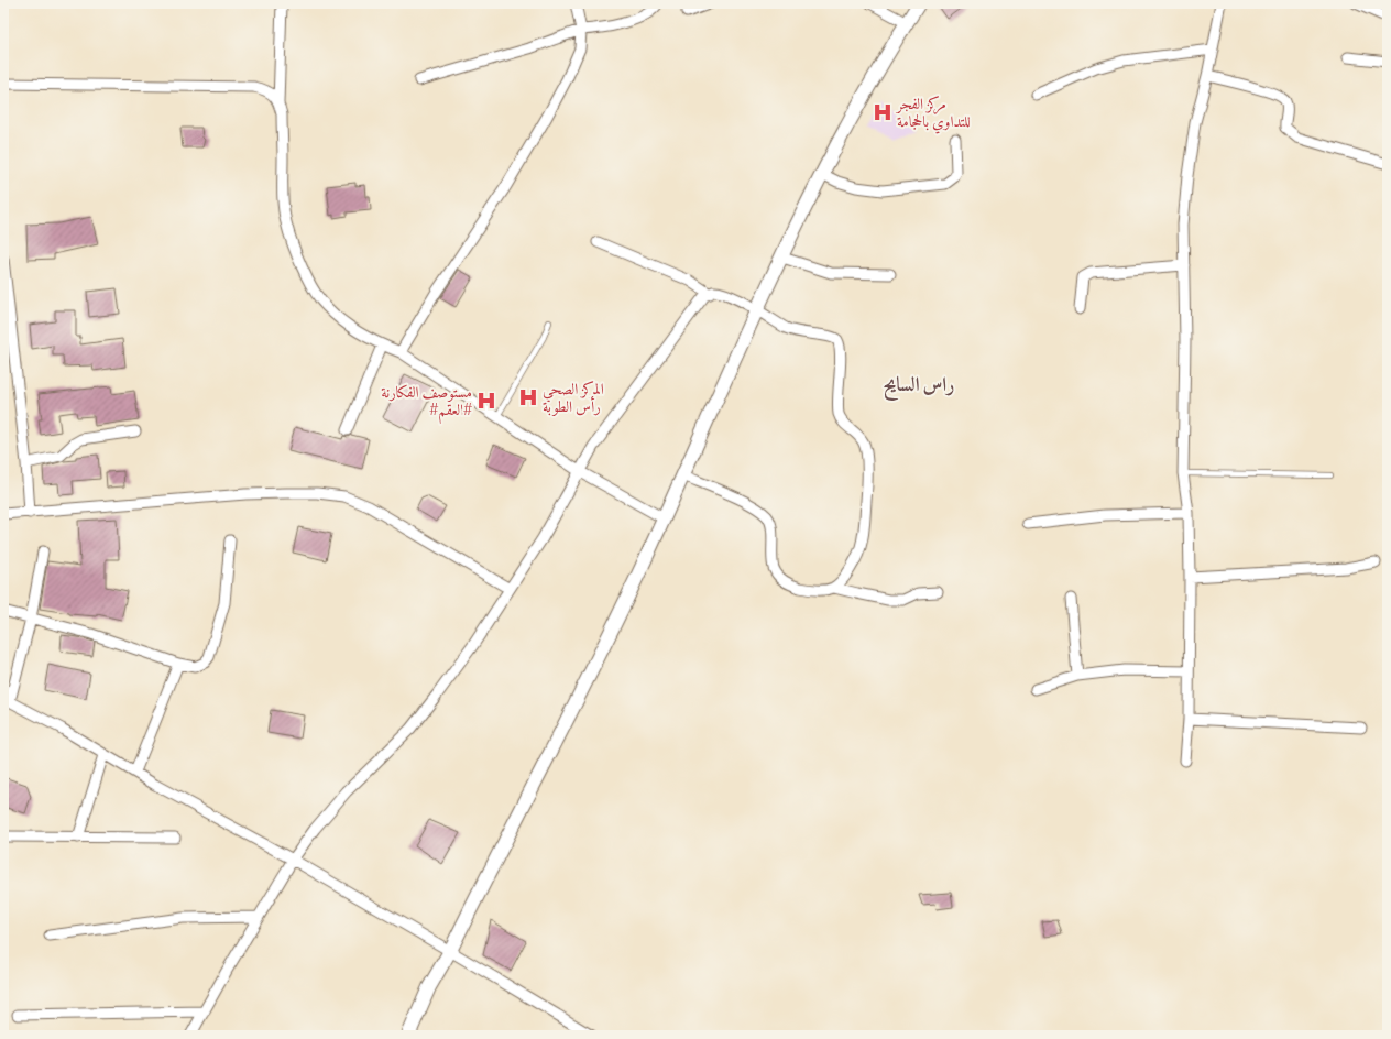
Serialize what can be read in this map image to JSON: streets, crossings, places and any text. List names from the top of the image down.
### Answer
{
  "districts": ["راس السايح"],
  "places": {
    "hospital": ["مركز الفجر للتداوي بالحجامة", "المركز الصحي رأس الطوبة", "مستوصف الفكارنة #العقم#"]
  }
}
